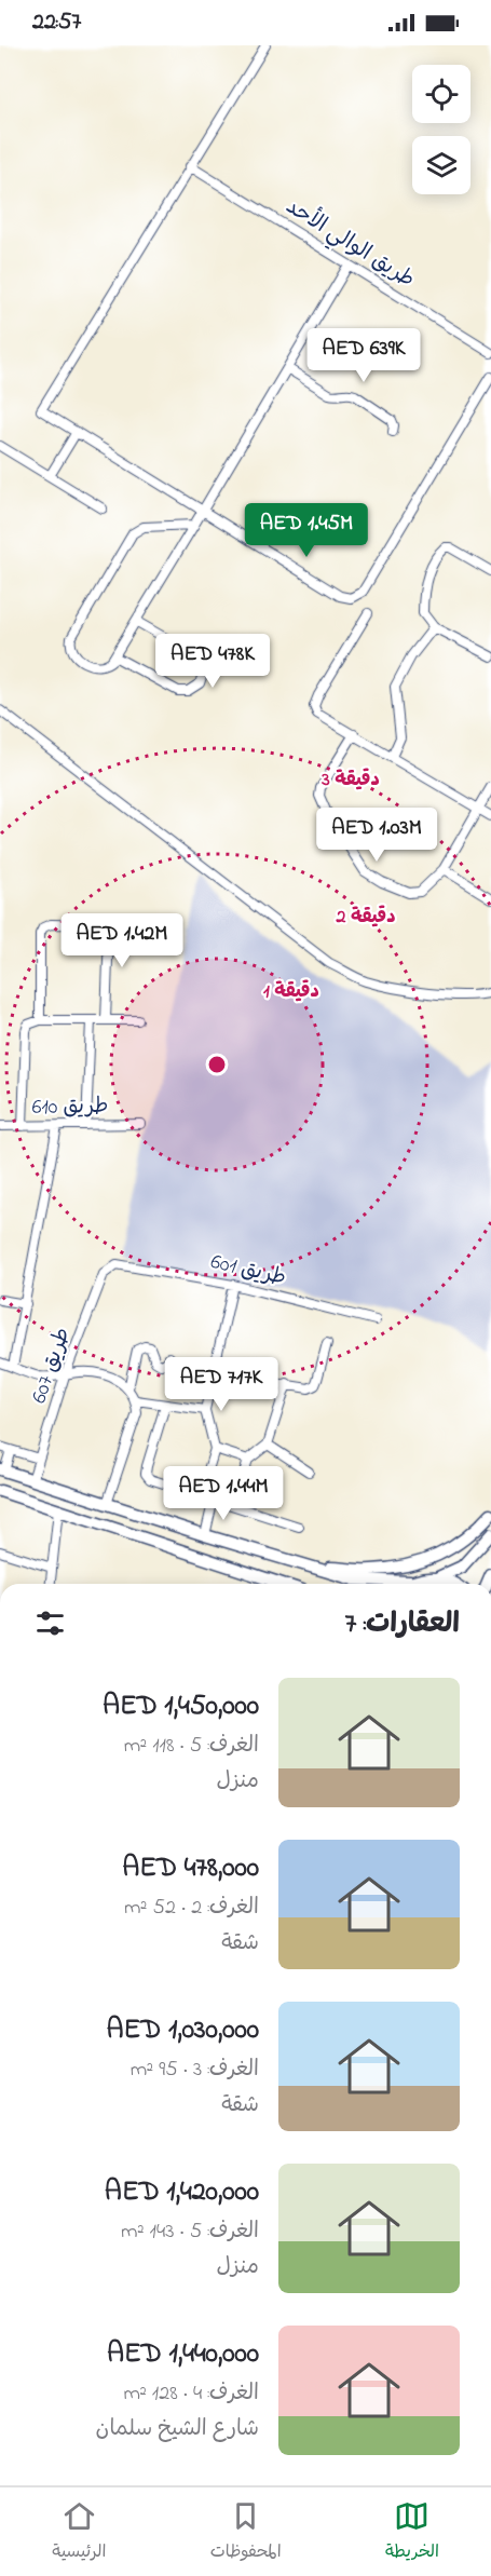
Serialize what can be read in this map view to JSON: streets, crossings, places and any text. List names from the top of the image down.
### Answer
{
  "streets": {
    "street": [
      "طريق الوالي الأحد",
      "طريق 610",
      "طريق 601",
      "طريق 607"
    ]
  },
  "crossings": [
    ["طريق 601", "طريق 607"]
  ],
  "page": {
    "status": "22:57",
    "price": [
      "AED 639K",
      "AED 1.45M",
      "AED 478K",
      "AED 1.03M",
      "AED 1.42M",
      "AED 717K",
      "AED 1.44M"
    ],
    "heading": "العقارات: 7",
    "list": [
      {
        "name": "AED 1,450,000",
        "note": "الغرف: 5 · 118 m² · منزل"
      },
      {
        "name": "AED 478,000",
        "note": "الغرف: 2 · 52 m² · شقة"
      },
      {
        "name": "AED 1,030,000",
        "note": "الغرف: 3 · 95 m² · شقة"
      },
      {
        "name": "AED 1,420,000",
        "note": "الغرف: 5 · 143 m² · منزل"
      },
      {
        "name": "AED 1,440,000",
        "note": "الغرف: 4 · 128 m² · شارع الشيخ سلمان"
      }
    ],
    "tabs": ["الخريطة", "المحفوظات", "الرئيسية"]
  },
  "rings": ["3 دقيقة", "2 دقيقة", "1 دقيقة"]
}
